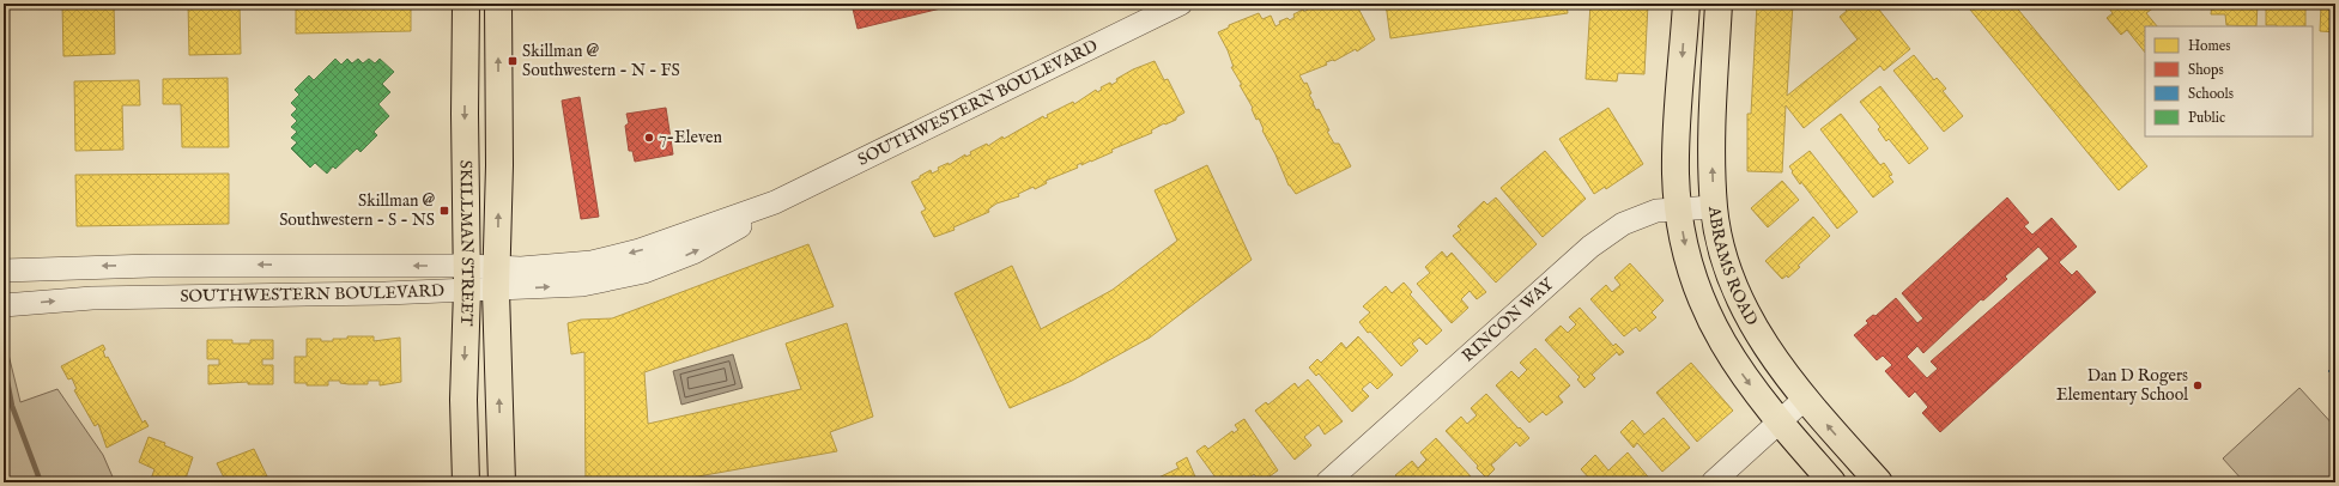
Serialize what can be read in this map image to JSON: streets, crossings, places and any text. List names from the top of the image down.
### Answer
{
  "streets": {
    "main road": ["SKILLMAN STREET", "ABRAMS ROAD"],
    "street": ["SOUTHWESTERN BOULEVARD", "RINCON WAY"]
  },
  "crossings": [
    ["SOUTHWESTERN BOULEVARD", "SKILLMAN STREET"],
    ["ABRAMS ROAD", "RINCON WAY"]
  ],
  "places": {
    "transit": ["Skillman @ Southwestern - N - FS", "Skillman @ Southwestern - S - NS"],
    "other": ["7-Eleven", "Dan D Rogers Elementary School"]
  },
  "legend": [
    "Homes",
    "Shops",
    "Schools",
    "Public"
  ]
}
